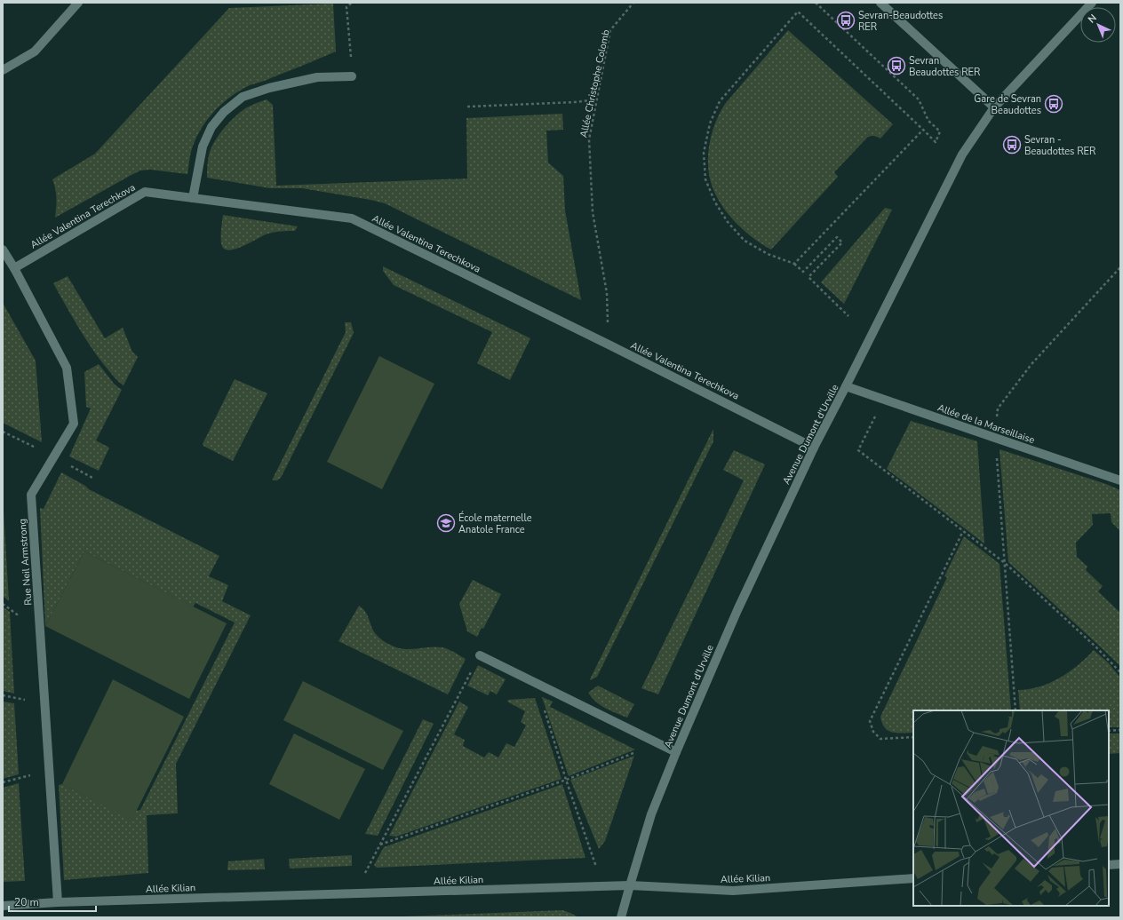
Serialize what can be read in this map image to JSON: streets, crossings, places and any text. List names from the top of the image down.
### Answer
{
  "streets": {
    "street": [
      "Allée Valentina Terechkova",
      "Allée de la Marseillaise",
      "Avenue Dumont d'Urville",
      "Rue Neil Armstrong",
      "Allée Kilian"
    ],
    "path": ["Allée Christophe Colomb"]
  },
  "crossings": [
    ["Allée Christophe Colomb", "Allée Valentina Terechkova"],
    ["Allée Valentina Terechkova", "Avenue Dumont d'Urville"],
    ["Allée Valentina Terechkova", "Rue Neil Armstrong"],
    ["Allée de la Marseillaise", "Avenue Dumont d'Urville"],
    ["Avenue Dumont d'Urville", "Allée Kilian"],
    ["Rue Neil Armstrong", "Allée Kilian"]
  ],
  "places": {
    "bus stop": [
      "Sevran-Beaudottes RER",
      "Sevran Beaudottes RER",
      "Gare de Sevran Beaudottes",
      "Sevran - Beaudottes RER"
    ],
    "school or university": ["École maternelle Anatole France"]
  },
  "scale_bar": "20 m",
  "north": "top left"
}
